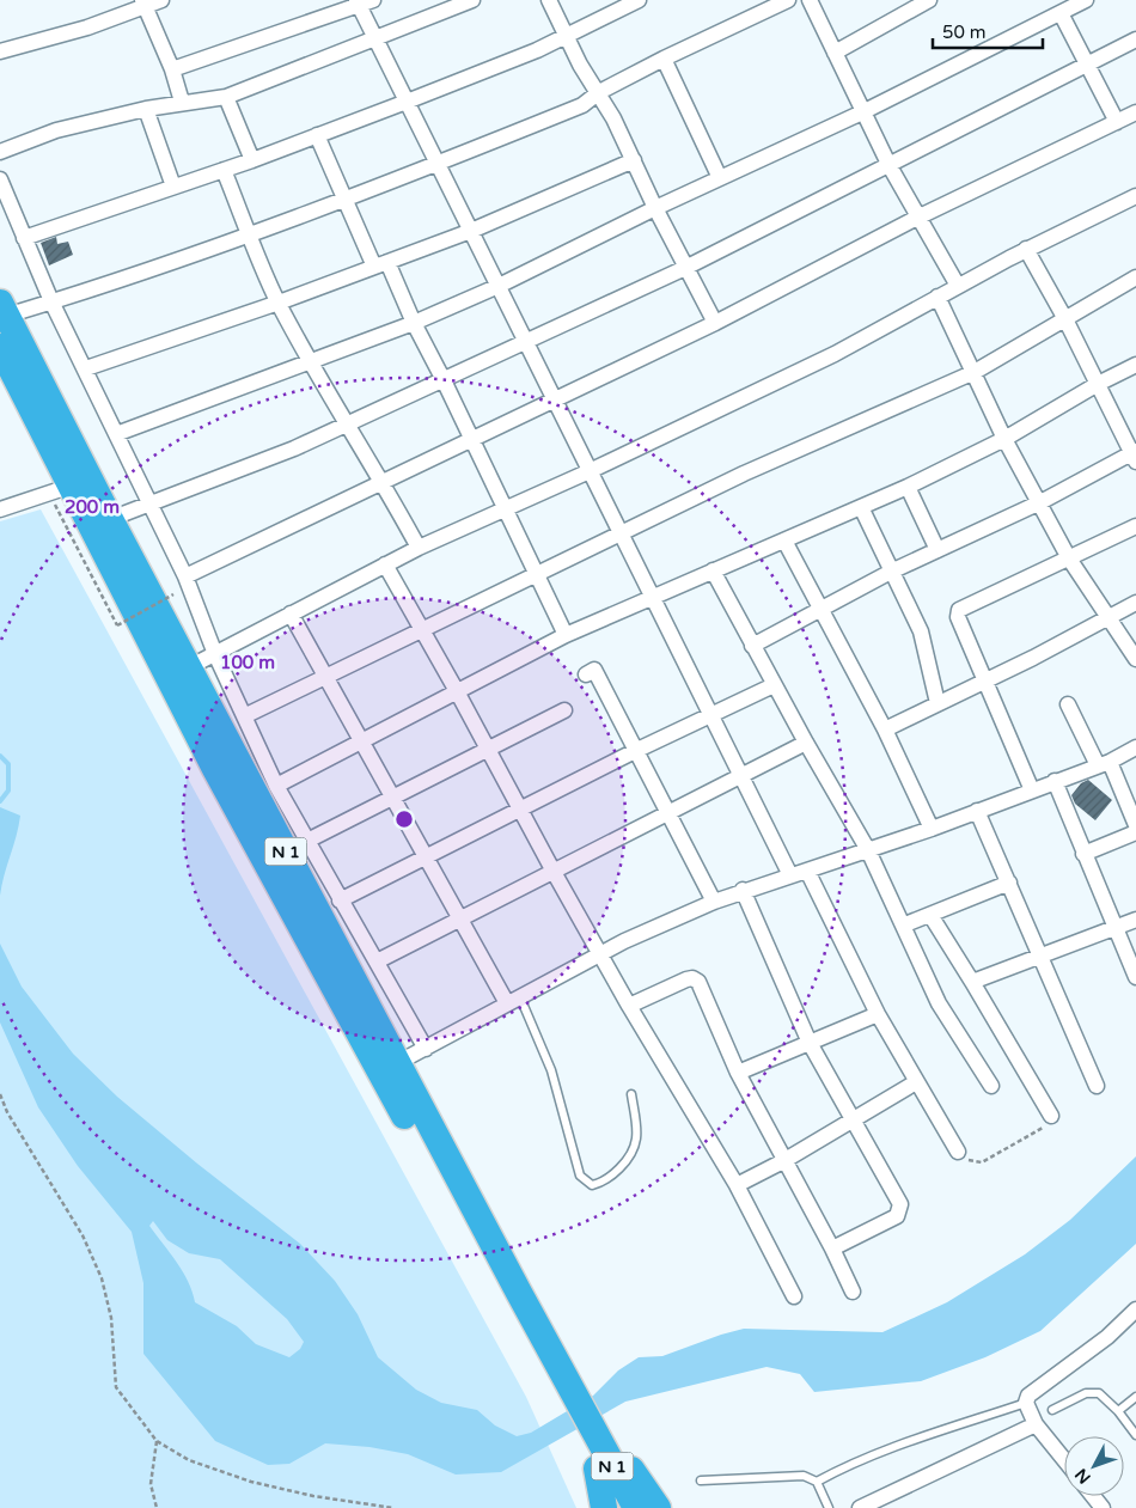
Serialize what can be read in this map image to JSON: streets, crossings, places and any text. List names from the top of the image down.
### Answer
{
  "streets": {
    "highway": ["N 1"]
  },
  "scale_bar": "50 m",
  "north": "bottom left",
  "rings": ["200 m", "100 m"]
}
